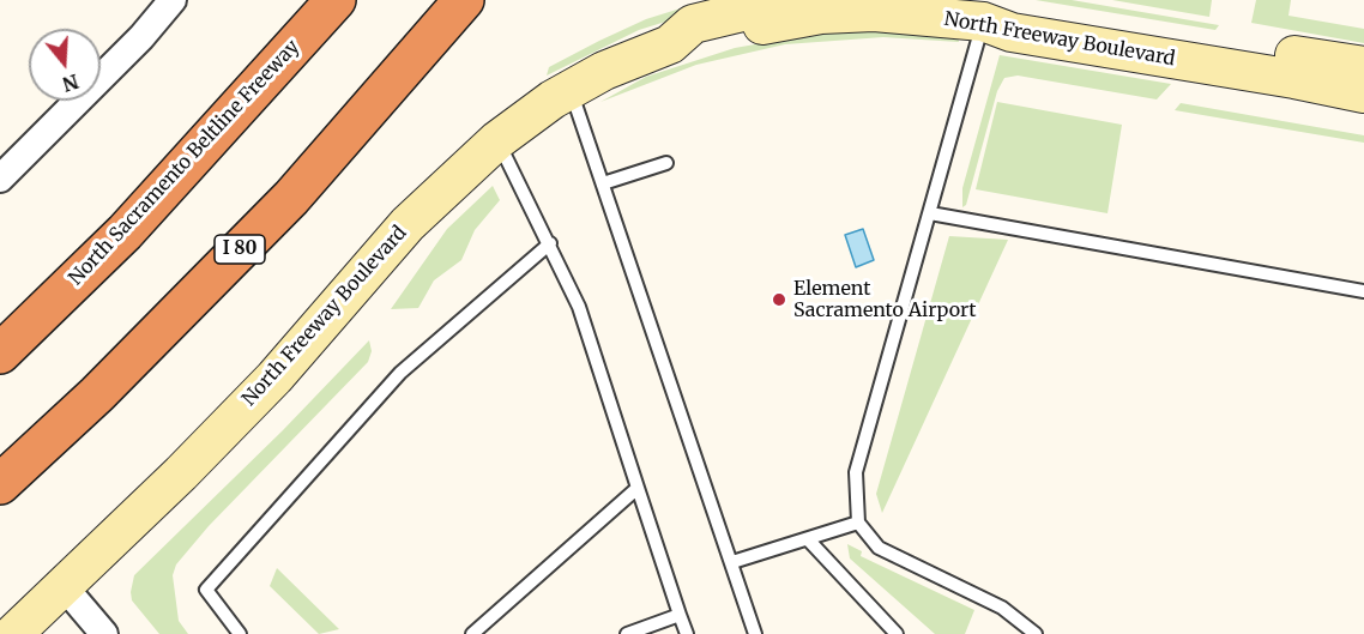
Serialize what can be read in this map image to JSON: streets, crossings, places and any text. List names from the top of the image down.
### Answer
{
  "streets": {
    "highway": ["North Sacramento Beltline Freeway", "I 80"],
    "street": ["North Freeway Boulevard"]
  },
  "places": ["Element Sacramento Airport"],
  "north": "bottom"
}
